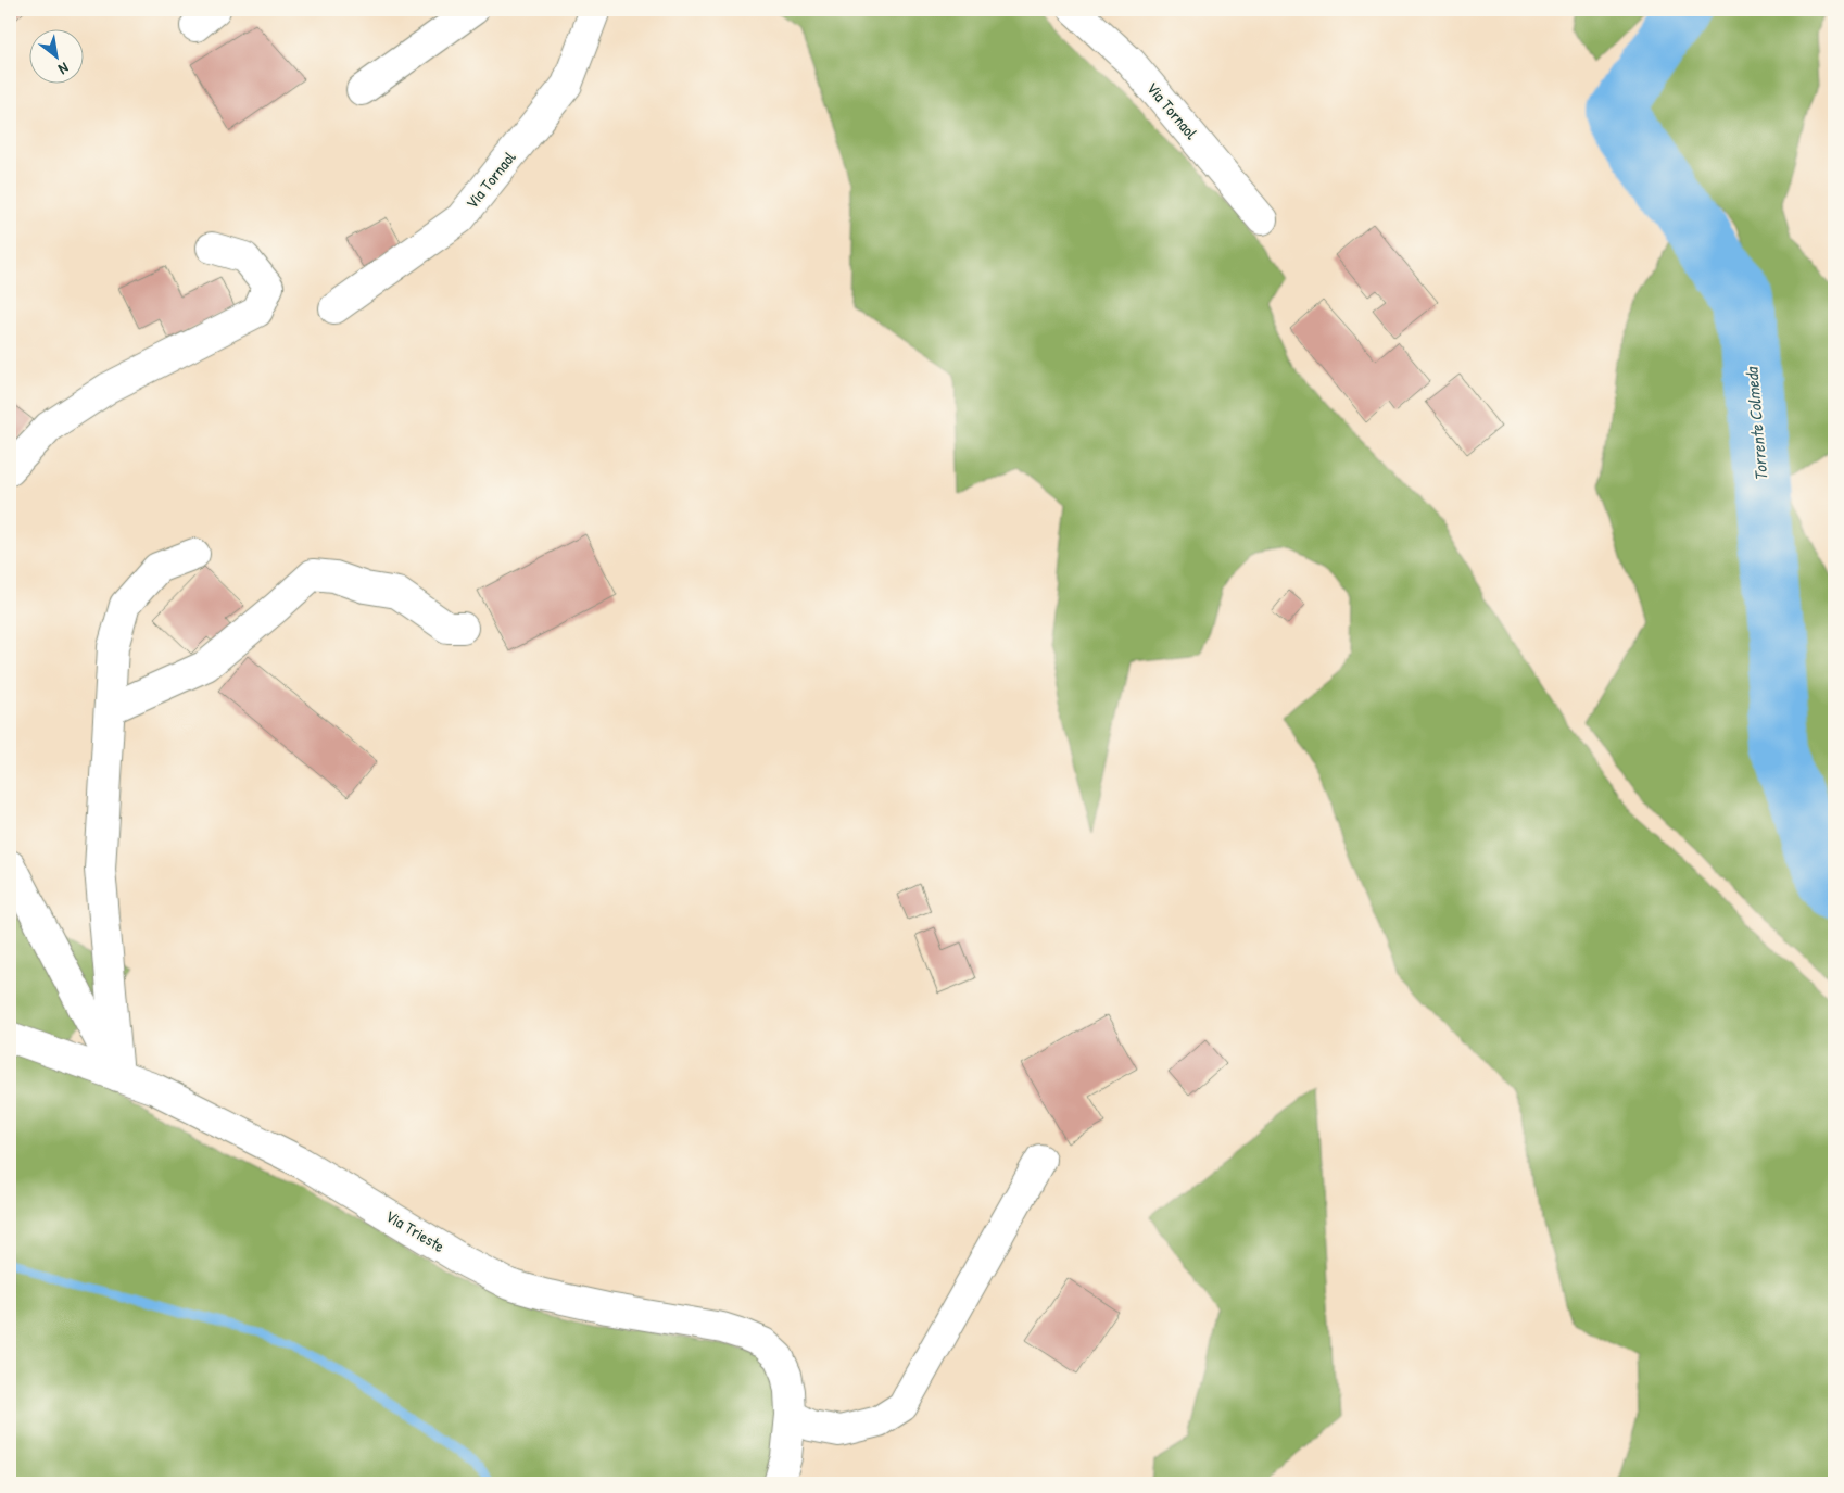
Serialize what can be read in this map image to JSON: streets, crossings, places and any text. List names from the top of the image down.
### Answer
{
  "streets": {
    "street": ["Via Tornaol", "Via Trieste"]
  },
  "water": ["Torrente Colmeda"],
  "north": "bottom right"
}
